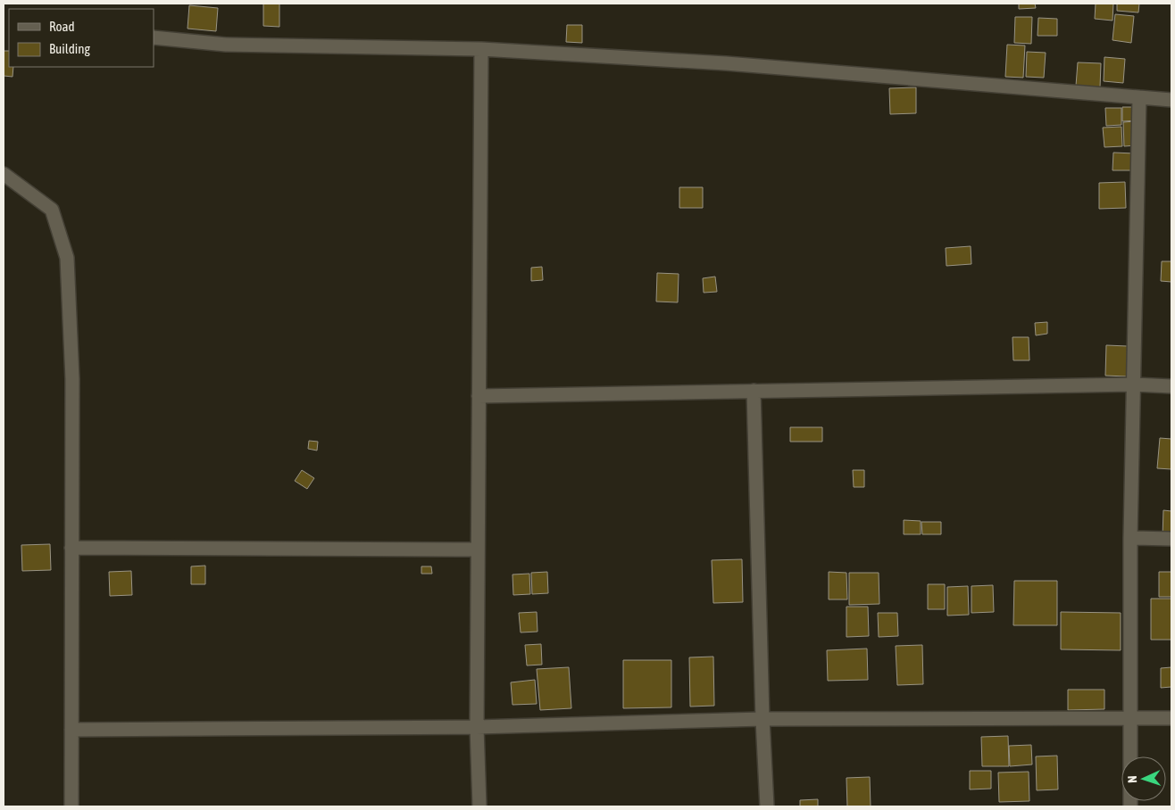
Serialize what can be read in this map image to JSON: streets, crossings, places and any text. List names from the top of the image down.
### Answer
{
  "legend": ["Road", "Building"],
  "north": "left"
}
